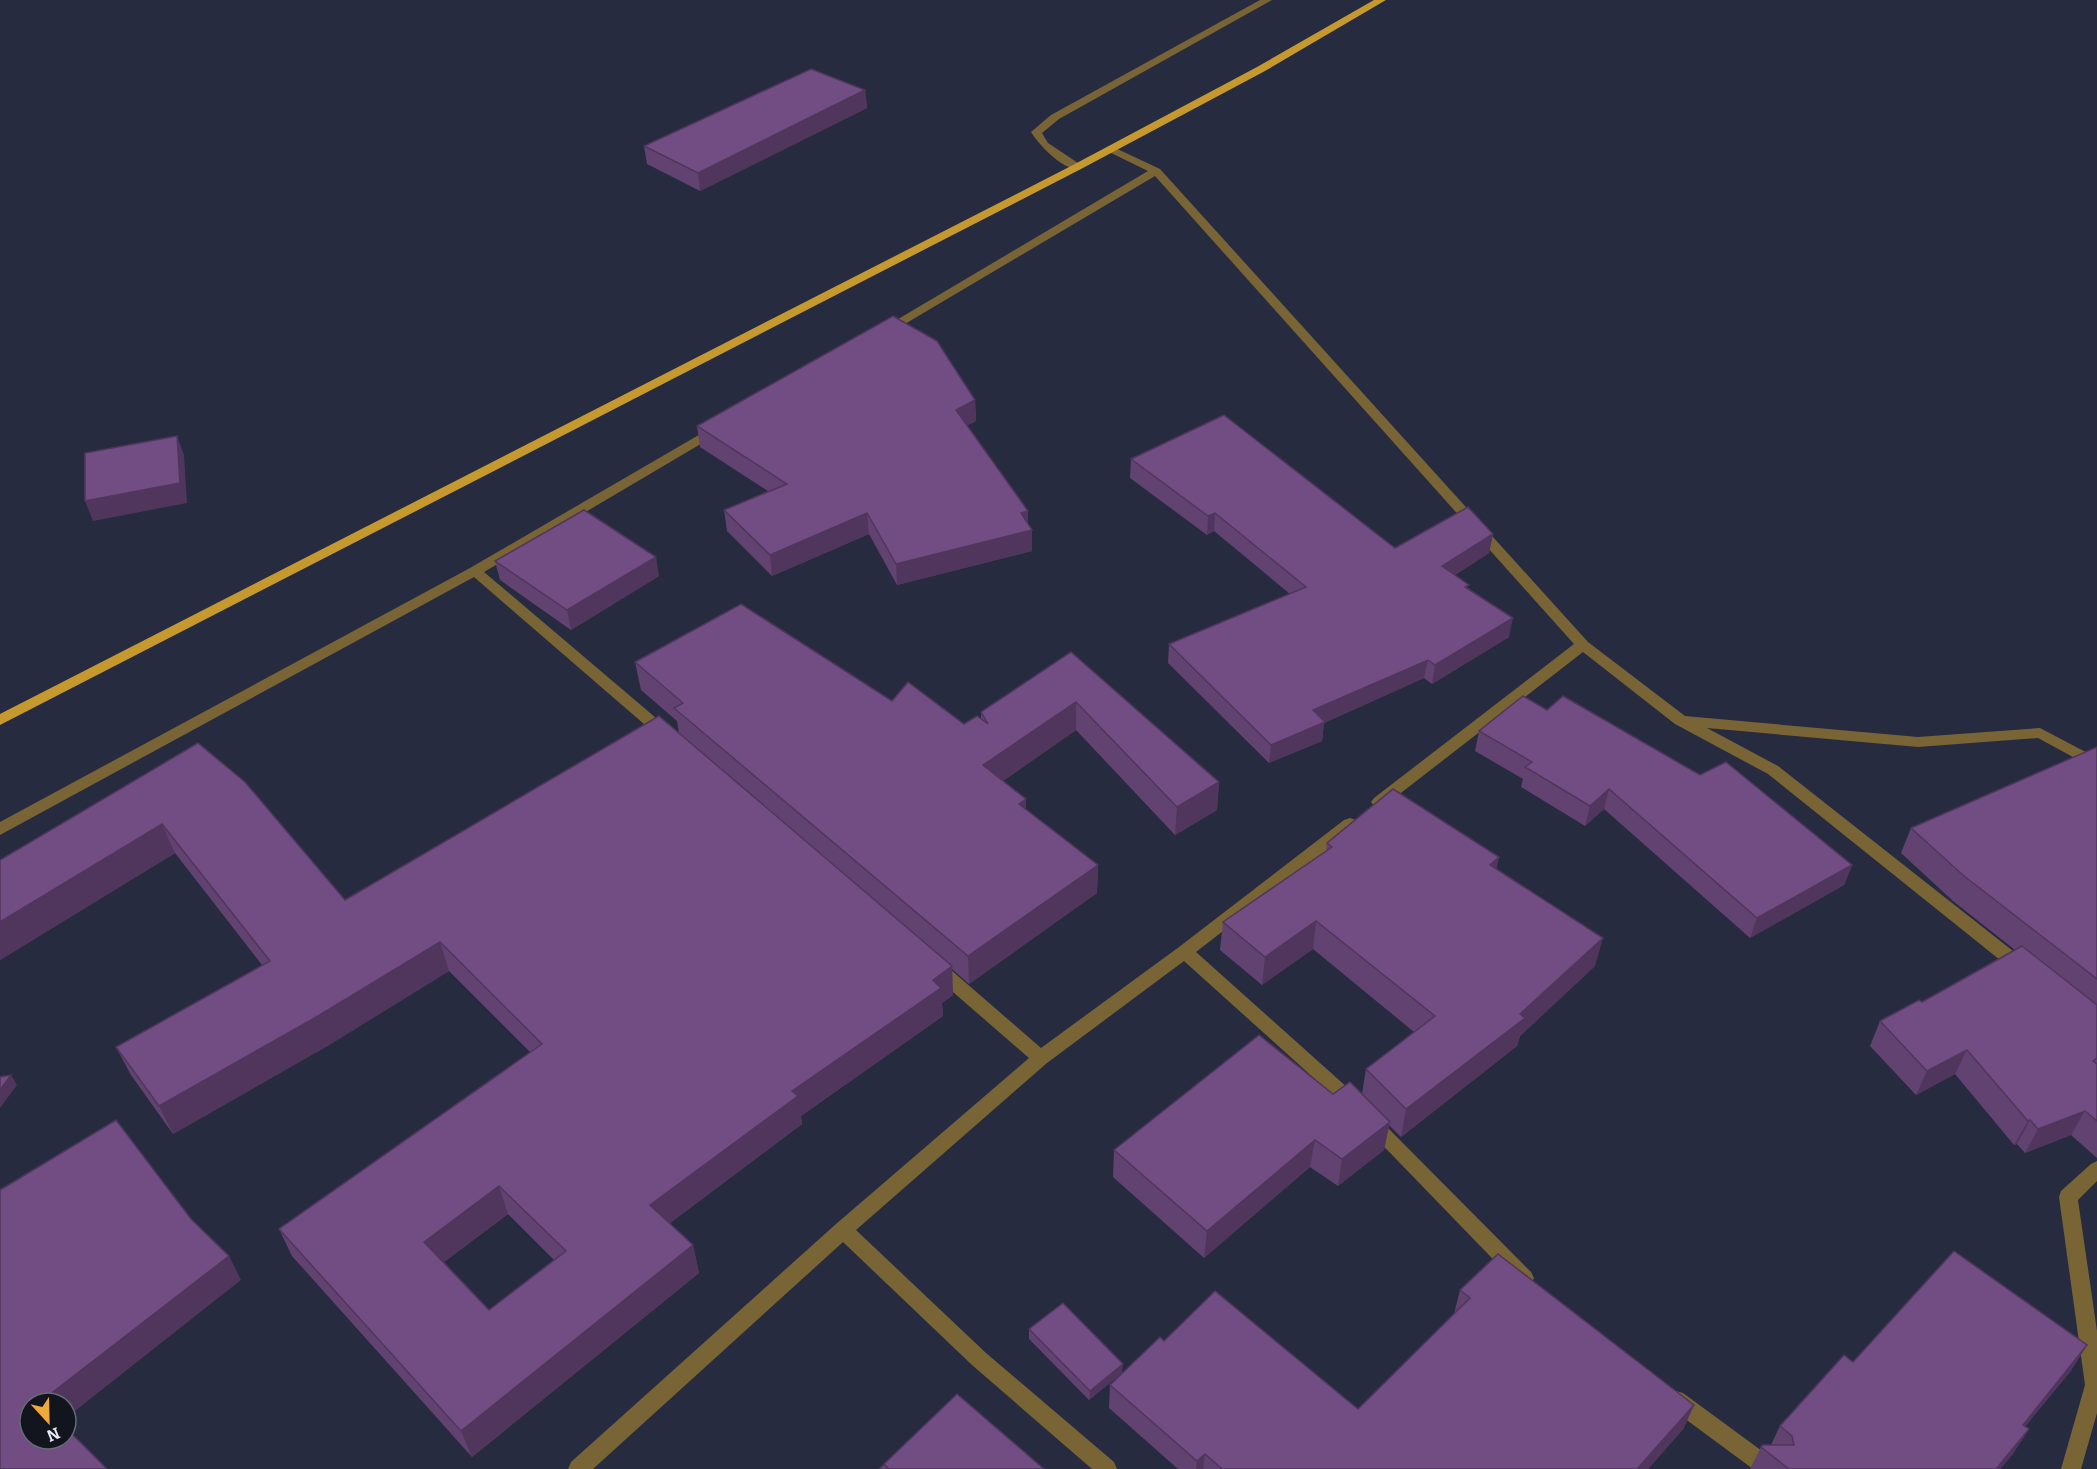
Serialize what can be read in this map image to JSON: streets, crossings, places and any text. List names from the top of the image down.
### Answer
{
  "north": "bottom"
}
